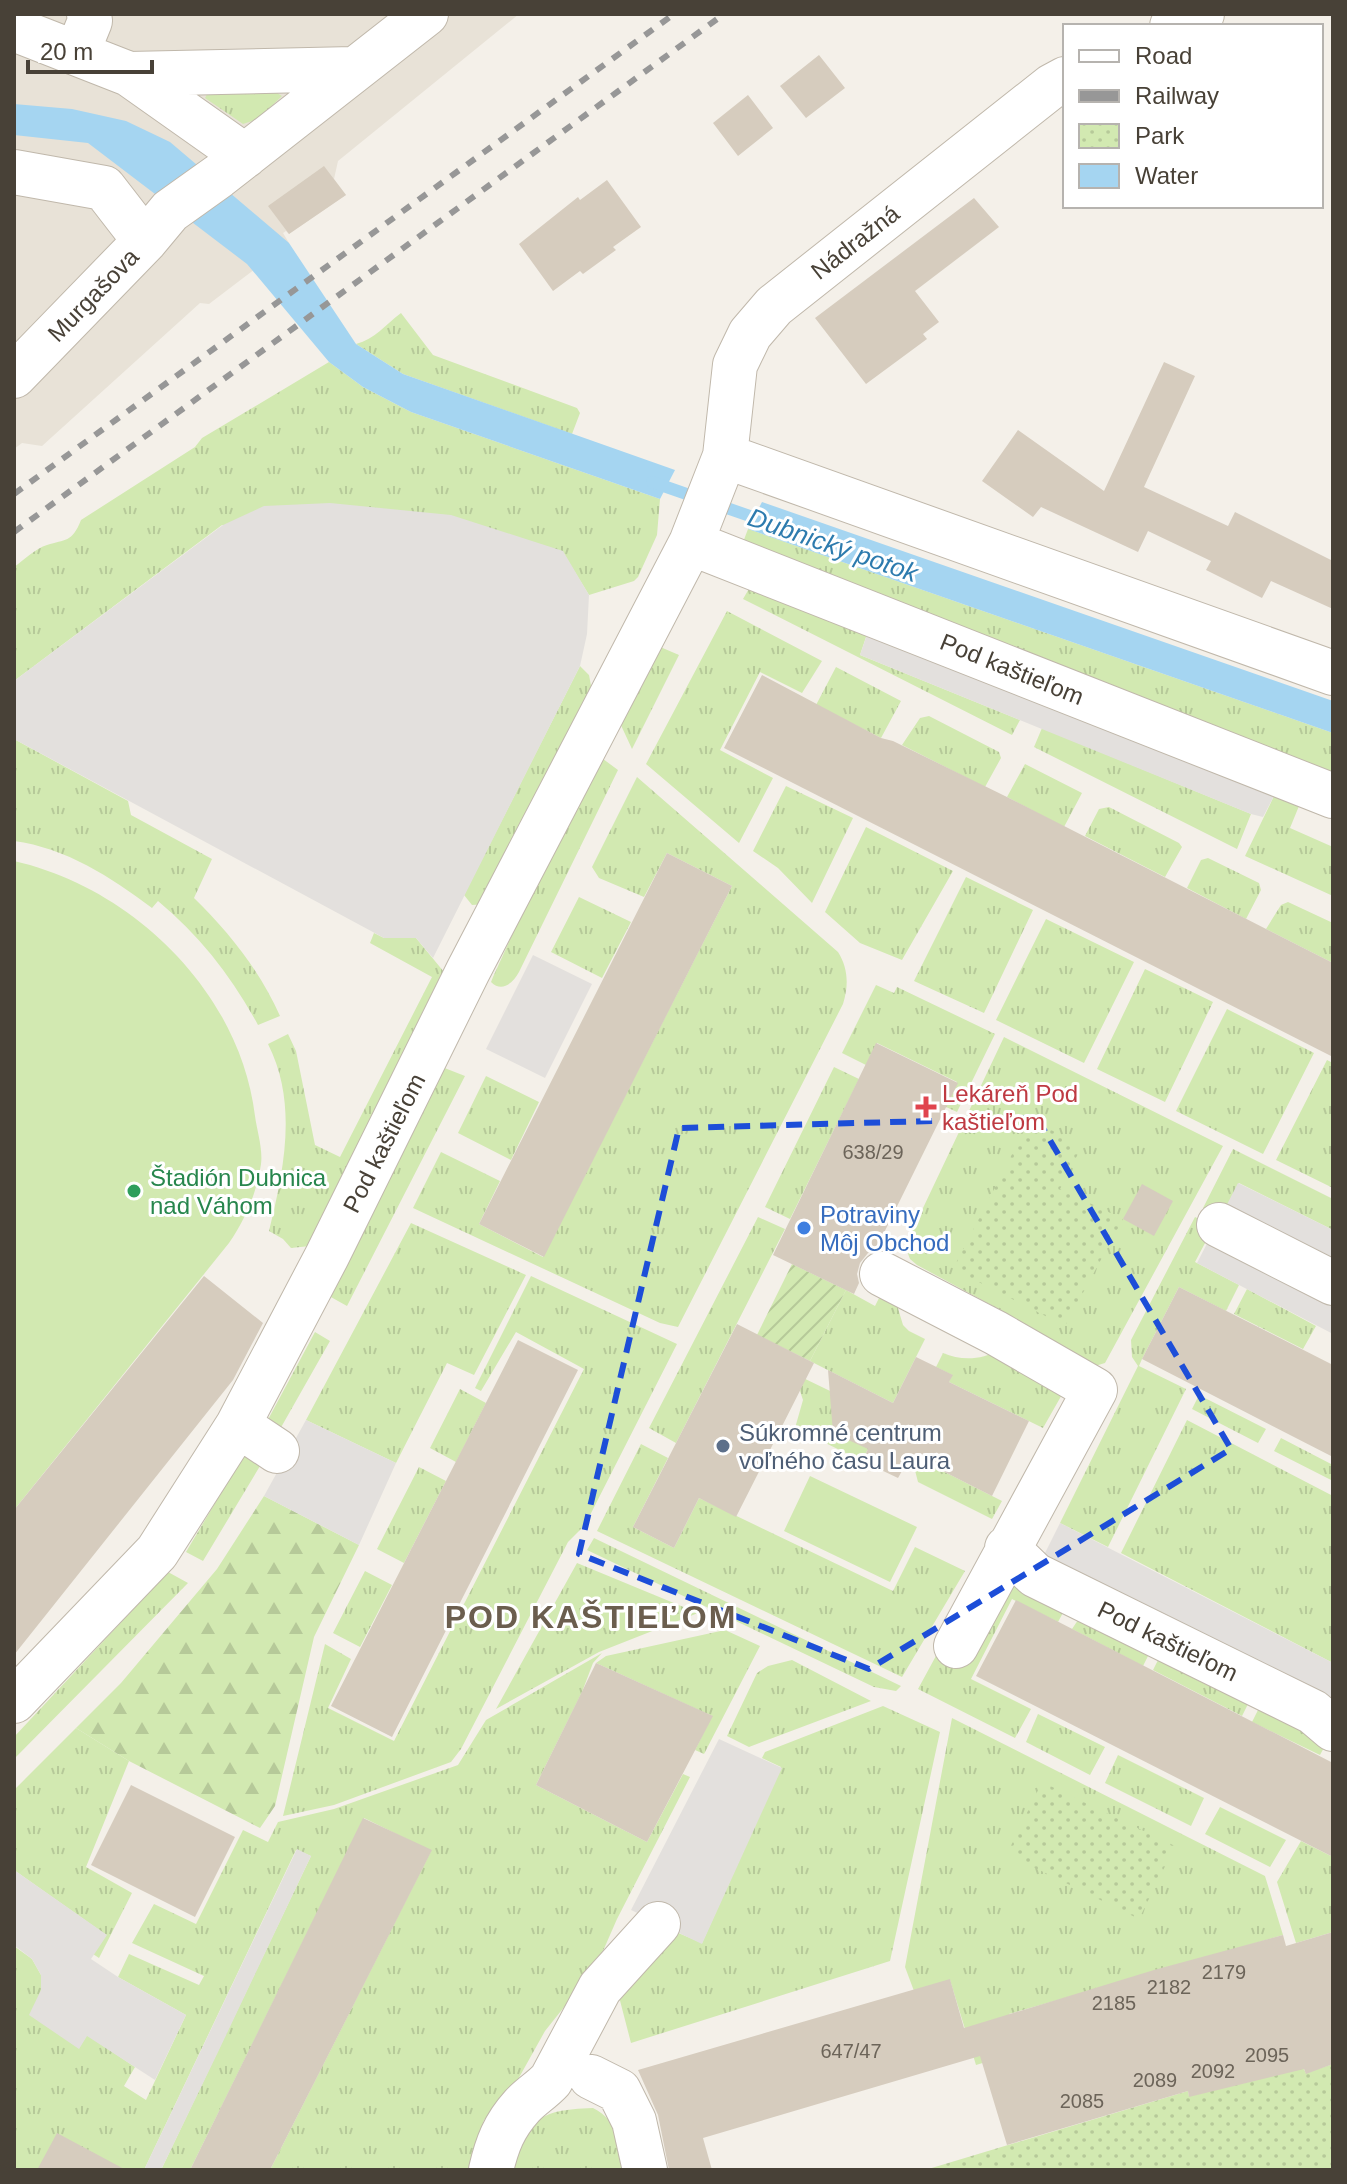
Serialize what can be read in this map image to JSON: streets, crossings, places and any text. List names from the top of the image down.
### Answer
{
  "streets": {
    "street": ["Nádražná", "Murgašova", "Pod kaštieľom"]
  },
  "crossings": [
    ["Nádražná", "Pod kaštieľom"]
  ],
  "districts": ["POD KAŠTIEĽOM"],
  "water": ["Dubnický potok"],
  "places": {
    "health": ["Lekáreň Pod kaštieľom"],
    "other": ["Štadión Dubnica nad Váhom", "Potraviny Môj Obchod", "Súkromné centrum voľného času Laura"]
  },
  "house_numbers": [
    "638/29",
    "2179",
    "2182",
    "2185",
    "647/47",
    "2095",
    "2092",
    "2089",
    "2085"
  ],
  "legend": [
    "Road",
    "Railway",
    "Park",
    "Water"
  ],
  "scale_bar": "20 m"
}
